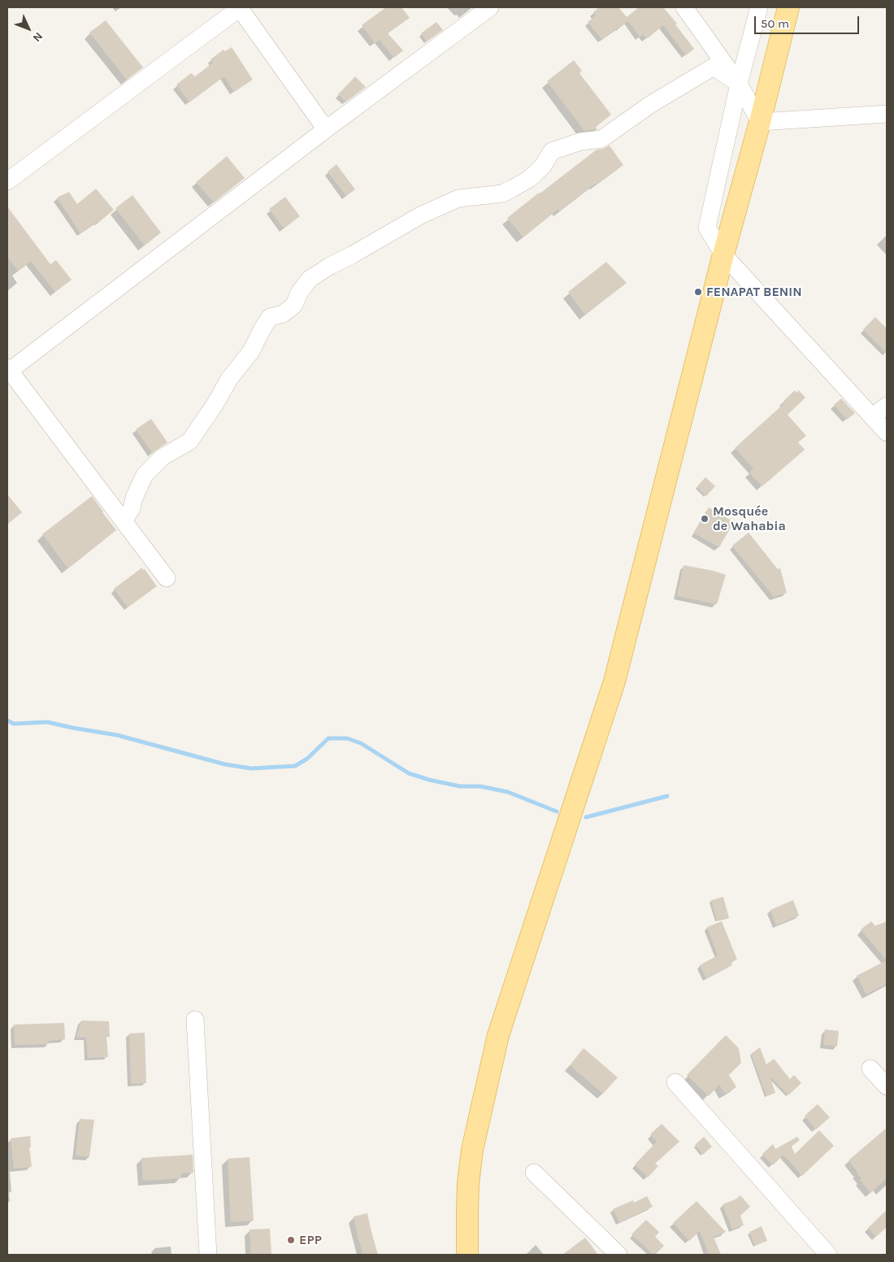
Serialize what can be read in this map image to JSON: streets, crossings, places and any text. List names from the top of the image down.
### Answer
{
  "places": ["FENAPAT BENIN", "Mosquée de Wahabia", "EPP"],
  "scale_bar": "50 m",
  "north": "bottom right"
}
